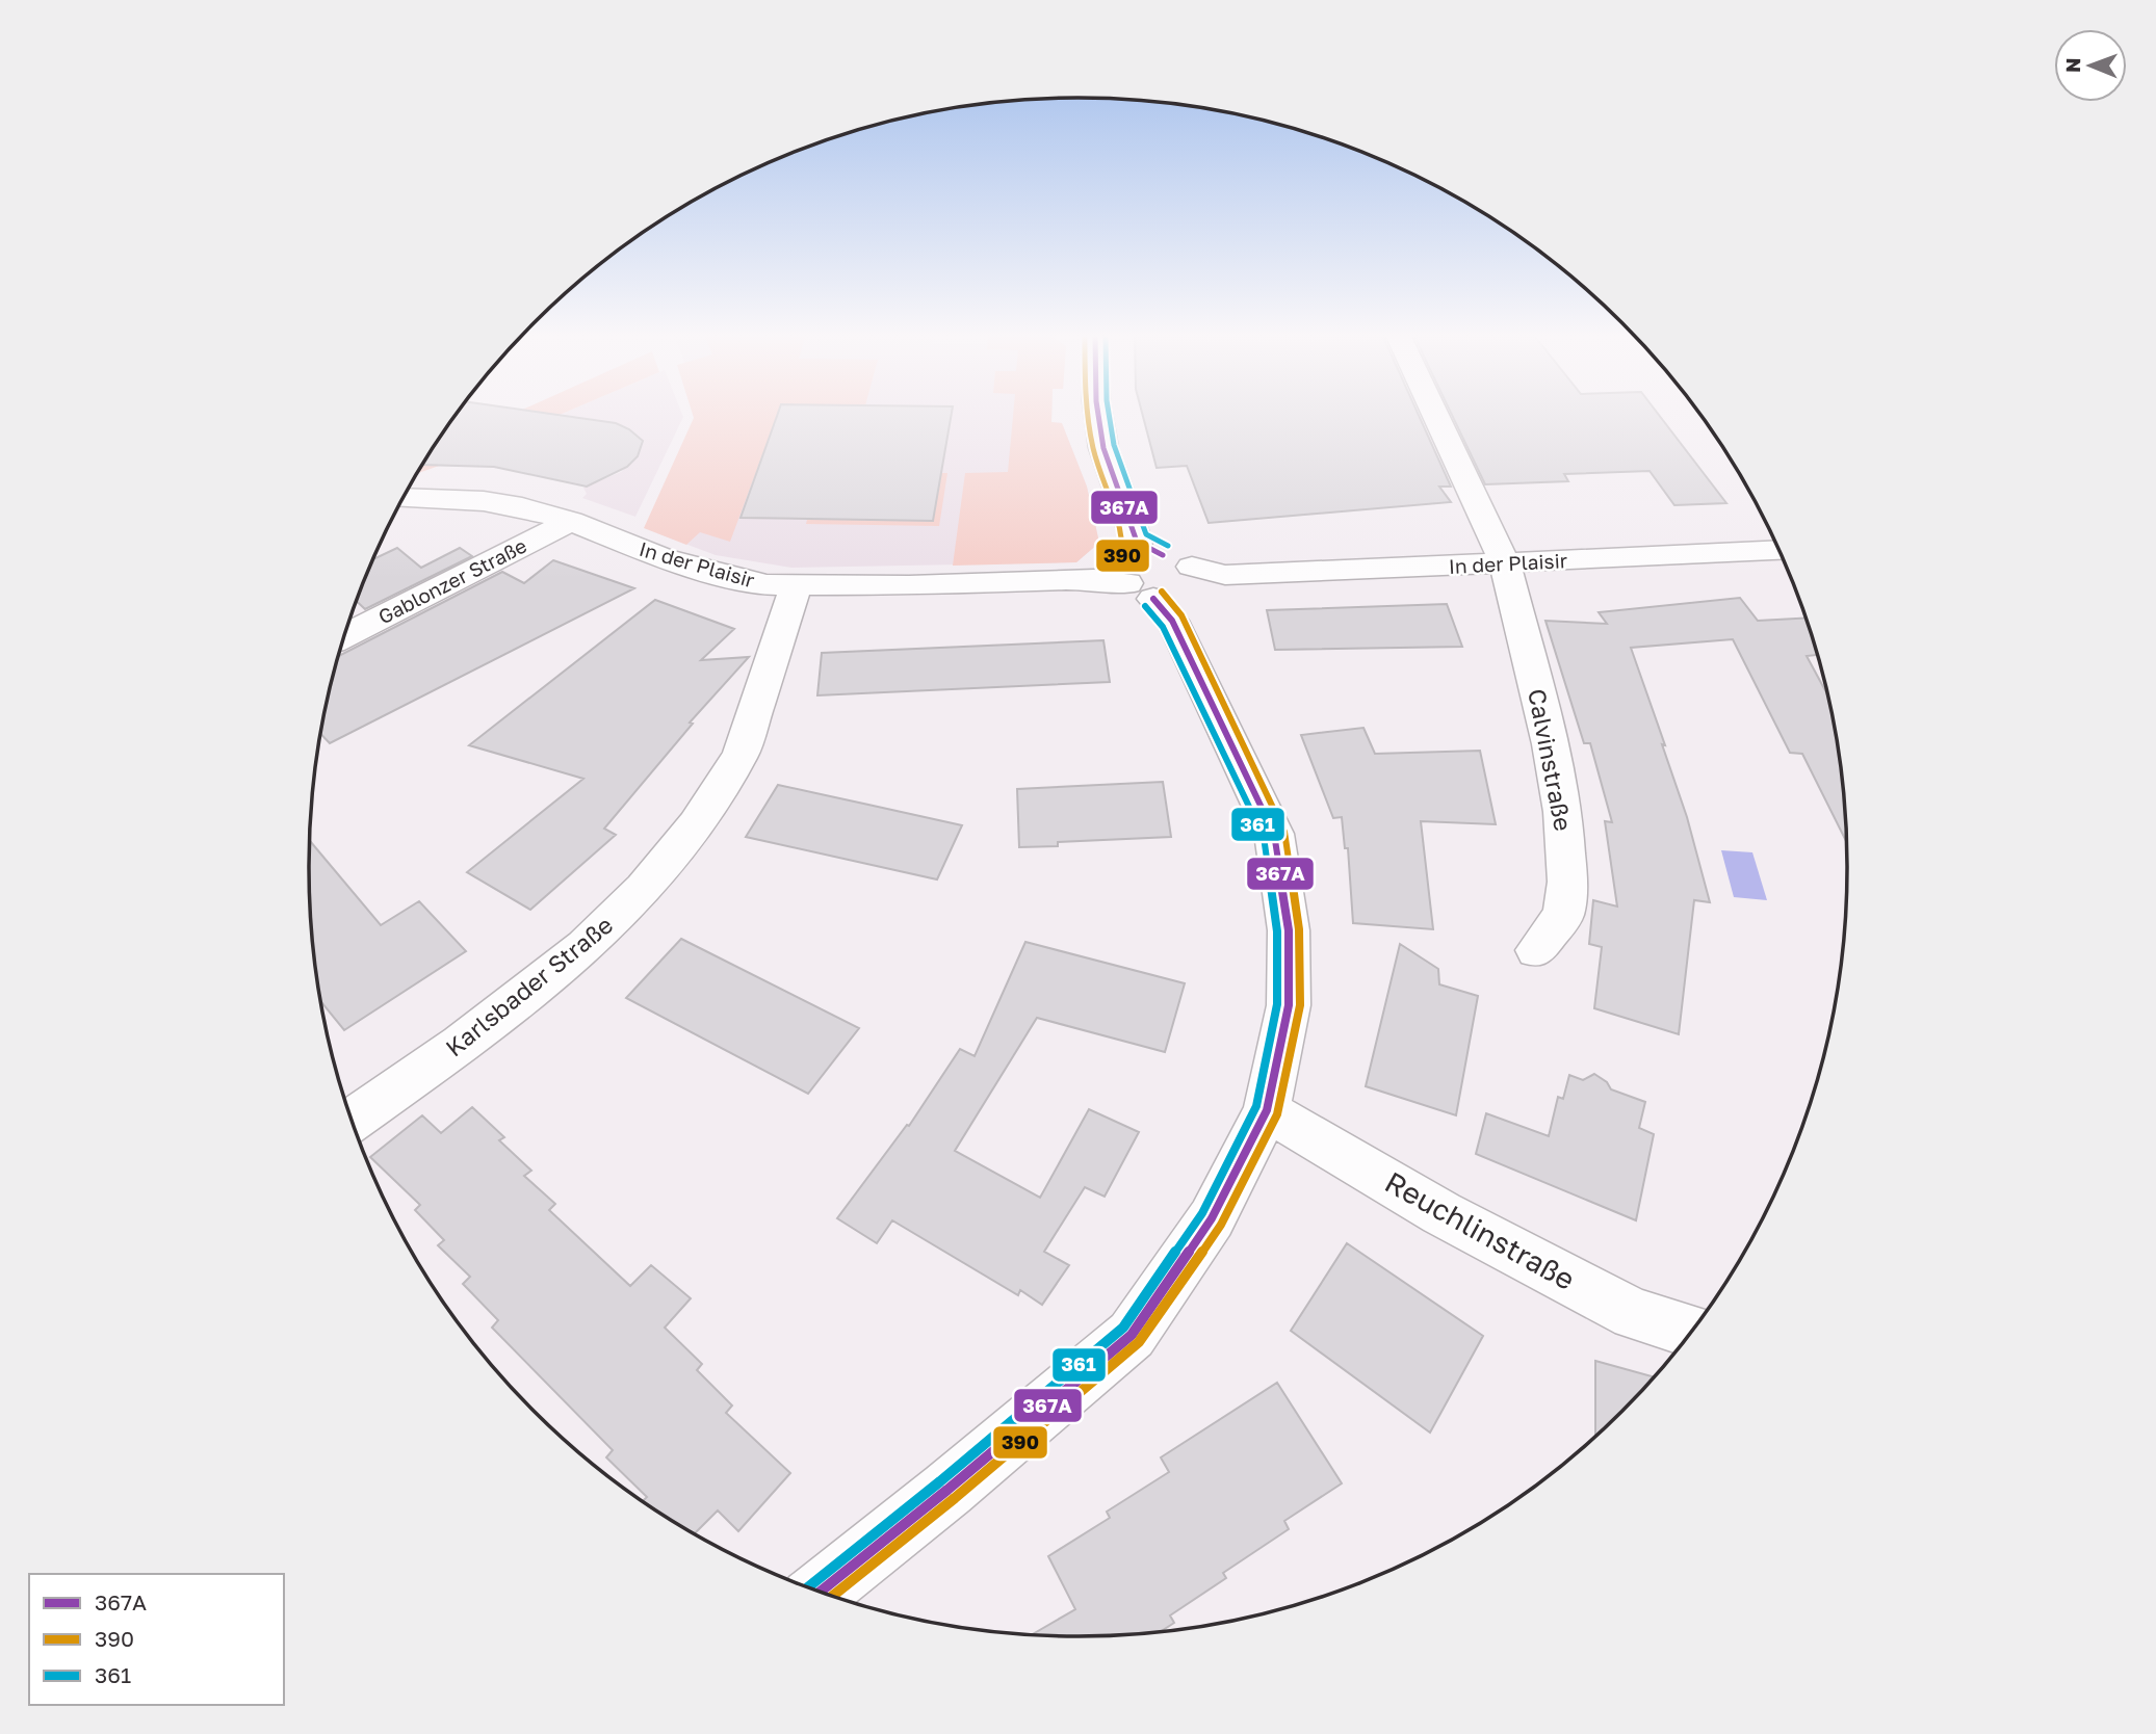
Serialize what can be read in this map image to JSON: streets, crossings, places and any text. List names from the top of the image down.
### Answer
{
  "streets": {
    "street": [
      "In der Plaisir",
      "Gablonzer Straße",
      "Calvinstraße",
      "Karlsbader Straße",
      "Reuchlinstraße"
    ]
  },
  "crossings": [
    ["In der Plaisir", "Gablonzer Straße"],
    ["In der Plaisir", "Calvinstraße"],
    ["In der Plaisir", "Karlsbader Straße"]
  ],
  "lines": ["transit line 367A", "transit line 390", "transit line 361"],
  "legend": ["367A", "390", "361"],
  "north": "left"
}
